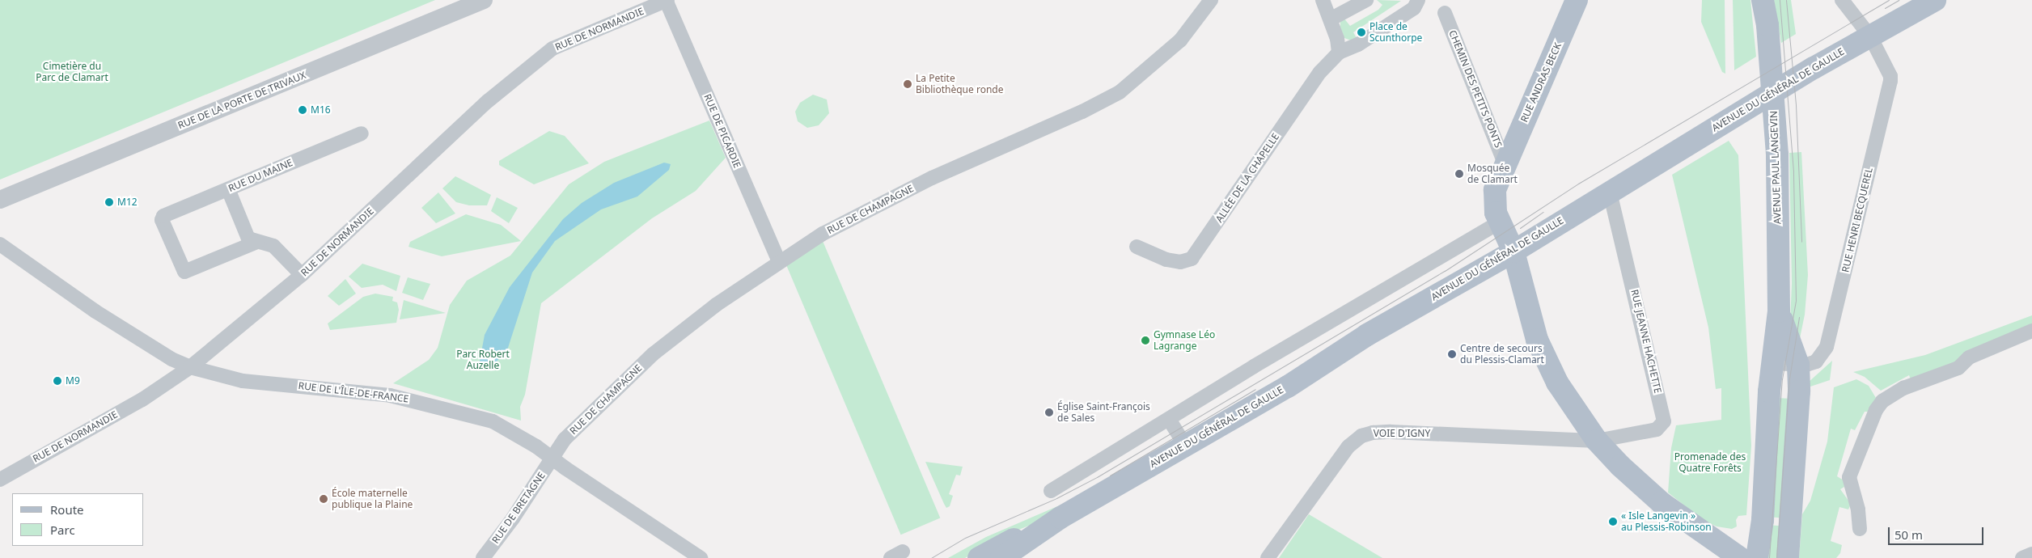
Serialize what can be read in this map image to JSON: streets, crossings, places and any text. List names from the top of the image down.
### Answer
{
  "streets": {
    "main road": ["RUE ANDRAS BECK", "AVENUE DU GÉNÉRAL DE GAULLE", "AVENUE PAUL LANGEVIN"],
    "street": [
      "RUE DE NORMANDIE",
      "CHEMIN DES PETITS PONTS",
      "RUE DE LA PORTE DE TRIVAUX",
      "RUE DE PICARDIE",
      "RUE DU MAINE",
      "ALLÉE DE LA CHAPELLE",
      "RUE DE CHAMPAGNE",
      "RUE HENRI BECQUEREL",
      "RUE JEANNE HACHETTE",
      "RUE DE L'ÎLE-DE-FRANCE",
      "VOIE D'IGNY",
      "RUE DE BRETAGNE"
    ]
  },
  "crossings": [
    ["RUE DE NORMANDIE", "RUE DE PICARDIE"],
    ["RUE DE NORMANDIE", "RUE DE L'ÎLE-DE-FRANCE"],
    ["RUE ANDRAS BECK", "CHEMIN DES PETITS PONTS"],
    ["RUE ANDRAS BECK", "AVENUE DU GÉNÉRAL DE GAULLE"],
    ["RUE ANDRAS BECK", "RUE JEANNE HACHETTE"],
    ["RUE ANDRAS BECK", "VOIE D'IGNY"],
    ["AVENUE DU GÉNÉRAL DE GAULLE", "RUE HENRI BECQUEREL"],
    ["AVENUE DU GÉNÉRAL DE GAULLE", "RUE JEANNE HACHETTE"],
    ["RUE DE PICARDIE", "RUE DE CHAMPAGNE"],
    ["AVENUE PAUL LANGEVIN", "RUE HENRI BECQUEREL"],
    ["RUE DE CHAMPAGNE", "RUE DE L'ÎLE-DE-FRANCE"],
    ["RUE DE CHAMPAGNE", "RUE DE BRETAGNE"],
    ["RUE JEANNE HACHETTE", "VOIE D'IGNY"],
    ["RUE DE L'ÎLE-DE-FRANCE", "RUE DE BRETAGNE"]
  ],
  "parks": ["Cimetière du Parc de Clamart", "Parc Robert Auzelle", "Promenade des Quatre Forêts"],
  "places": [
    "Place de Scunthorpe",
    "La Petite Bibliothèque ronde",
    "M16",
    "Mosquée de Clamart",
    "M12",
    "Gymnase Léo Lagrange",
    "Centre de secours du Plessis-Clamart",
    "M9",
    "Église Saint-François de Sales",
    "École maternelle publique la Plaine",
    "« Isle Langevin » au Plessis-Robinson"
  ],
  "legend": ["Route", "Parc"],
  "scale_bar": "50 m"
}
